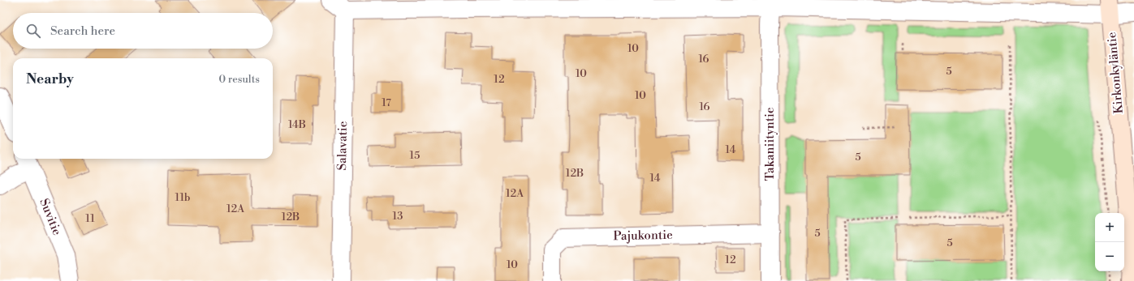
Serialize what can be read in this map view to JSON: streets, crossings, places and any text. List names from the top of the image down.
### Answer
{
  "streets": {
    "main road": ["Kirkonkyläntie"],
    "street": [
      "Takaniityntie",
      "Salavatie",
      "Suvitie",
      "Pajukontie"
    ]
  },
  "crossings": [
    ["Takaniityntie", "Pajukontie"]
  ],
  "house_numbers": [
    "10",
    "16",
    "5",
    "10",
    "12",
    "10",
    "17",
    "16",
    "14B",
    "14",
    "15",
    "5",
    "12B",
    "14",
    "12A",
    "11b",
    "12A",
    "13",
    "12B",
    "11",
    "5",
    "5",
    "12",
    "10"
  ],
  "page": {
    "search": "Search here",
    "heading": ["Nearby", "0 results"],
    "map_buttons": ["+", "−"]
  }
}
